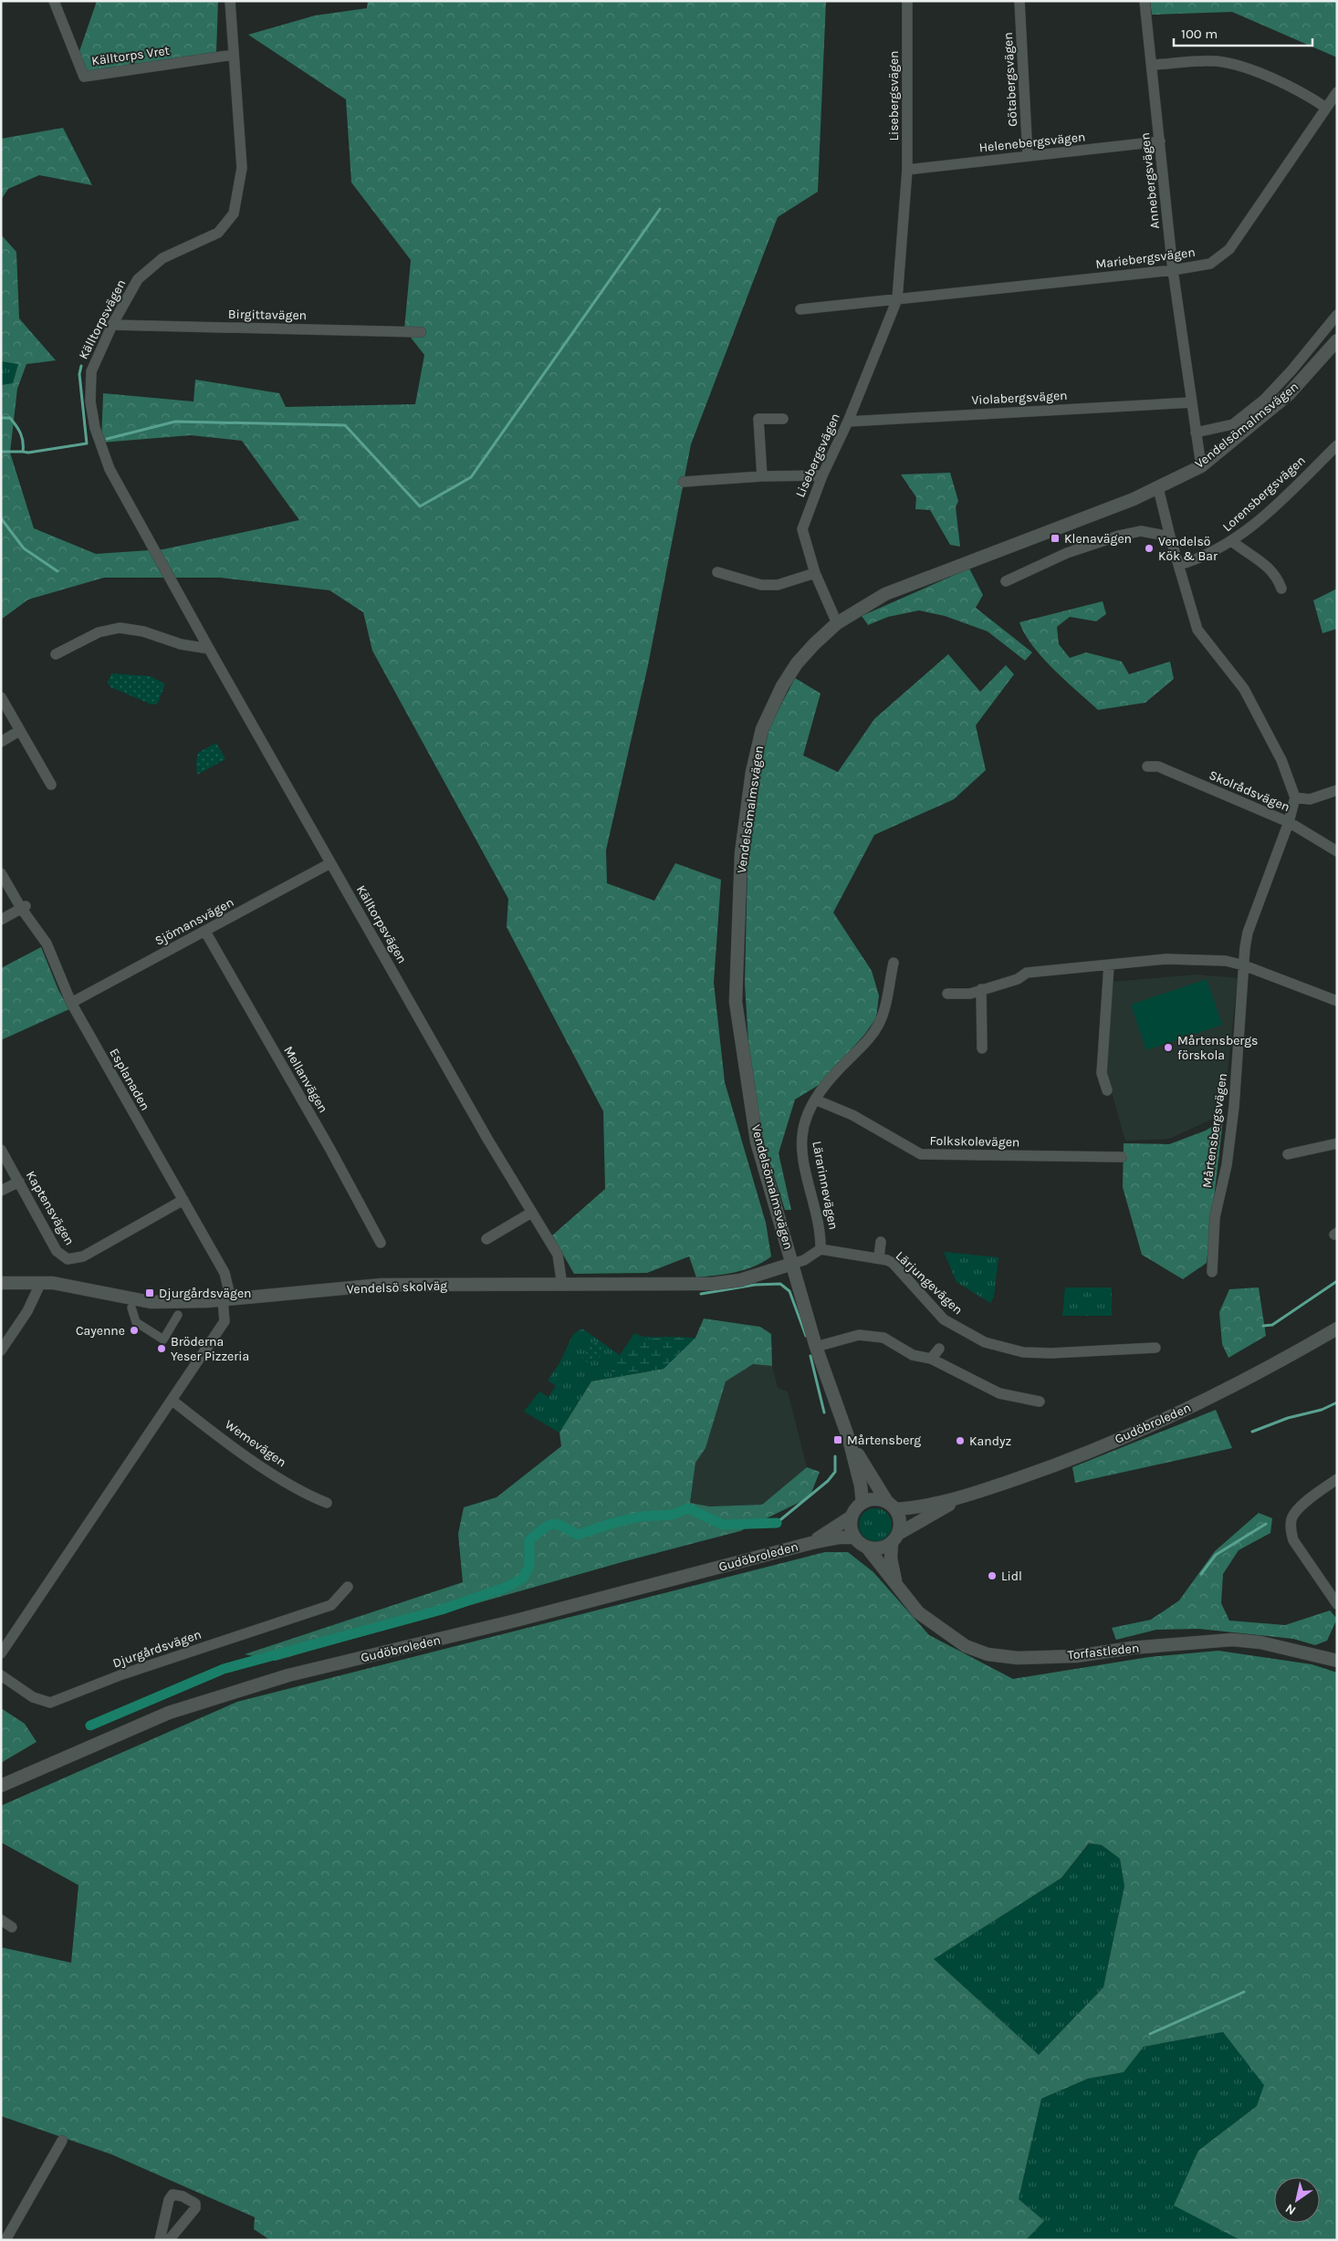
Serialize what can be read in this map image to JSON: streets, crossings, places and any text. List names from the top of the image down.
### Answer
{
  "streets": {
    "street": [
      "Källtorps Vret",
      "Götabergsvägen",
      "Lisebergsvägen",
      "Helenebergsvägen",
      "Annebergsvägen",
      "Mariebergsvägen",
      "Birgittavägen",
      "Källtorpsvägen",
      "Violabergsvägen",
      "Vendelsömalmsvägen",
      "Lorensbergsvägen",
      "Skolrådsvägen",
      "Sjömansvägen",
      "Esplanaden",
      "Mellanvägen",
      "Mårtensbergsvägen",
      "Folkskolevägen",
      "Lärarinnevägen",
      "Kaptensvägen",
      "Lärjungevägen",
      "Vendelsö skolväg",
      "Gudöbroleden",
      "Wemevägen",
      "Djurgårdsvägen",
      "Torfastleden"
    ]
  },
  "crossings": [
    ["Källtorps Vret", "Källtorpsvägen"],
    ["Götabergsvägen", "Helenebergsvägen"],
    ["Lisebergsvägen", "Helenebergsvägen"],
    ["Lisebergsvägen", "Mariebergsvägen"],
    ["Lisebergsvägen", "Violabergsvägen"],
    ["Lisebergsvägen", "Vendelsömalmsvägen"],
    ["Helenebergsvägen", "Annebergsvägen"],
    ["Annebergsvägen", "Mariebergsvägen"],
    ["Annebergsvägen", "Violabergsvägen"],
    ["Annebergsvägen", "Vendelsömalmsvägen"],
    ["Birgittavägen", "Källtorpsvägen"],
    ["Källtorpsvägen", "Sjömansvägen"],
    ["Källtorpsvägen", "Vendelsö skolväg"],
    ["Vendelsömalmsvägen", "Vendelsö skolväg"],
    ["Vendelsömalmsvägen", "Gudöbroleden"],
    ["Vendelsömalmsvägen", "Torfastleden"],
    ["Skolrådsvägen", "Mårtensbergsvägen"],
    ["Sjömansvägen", "Esplanaden"],
    ["Sjömansvägen", "Mellanvägen"],
    ["Esplanaden", "Kaptensvägen"],
    ["Esplanaden", "Vendelsö skolväg"],
    ["Folkskolevägen", "Lärarinnevägen"],
    ["Lärarinnevägen", "Lärjungevägen"],
    ["Gudöbroleden", "Torfastleden"]
  ],
  "places": {
    "transit": ["Klenavägen", "Djurgårdsvägen", "Mårtensberg"],
    "other": [
      "Vendelsö Kök & Bar",
      "Mårtensbergs förskola",
      "Cayenne",
      "Bröderna Yeser Pizzeria",
      "Kandyz",
      "Lidl"
    ]
  },
  "scale_bar": "100 m",
  "north": "bottom left"
}
